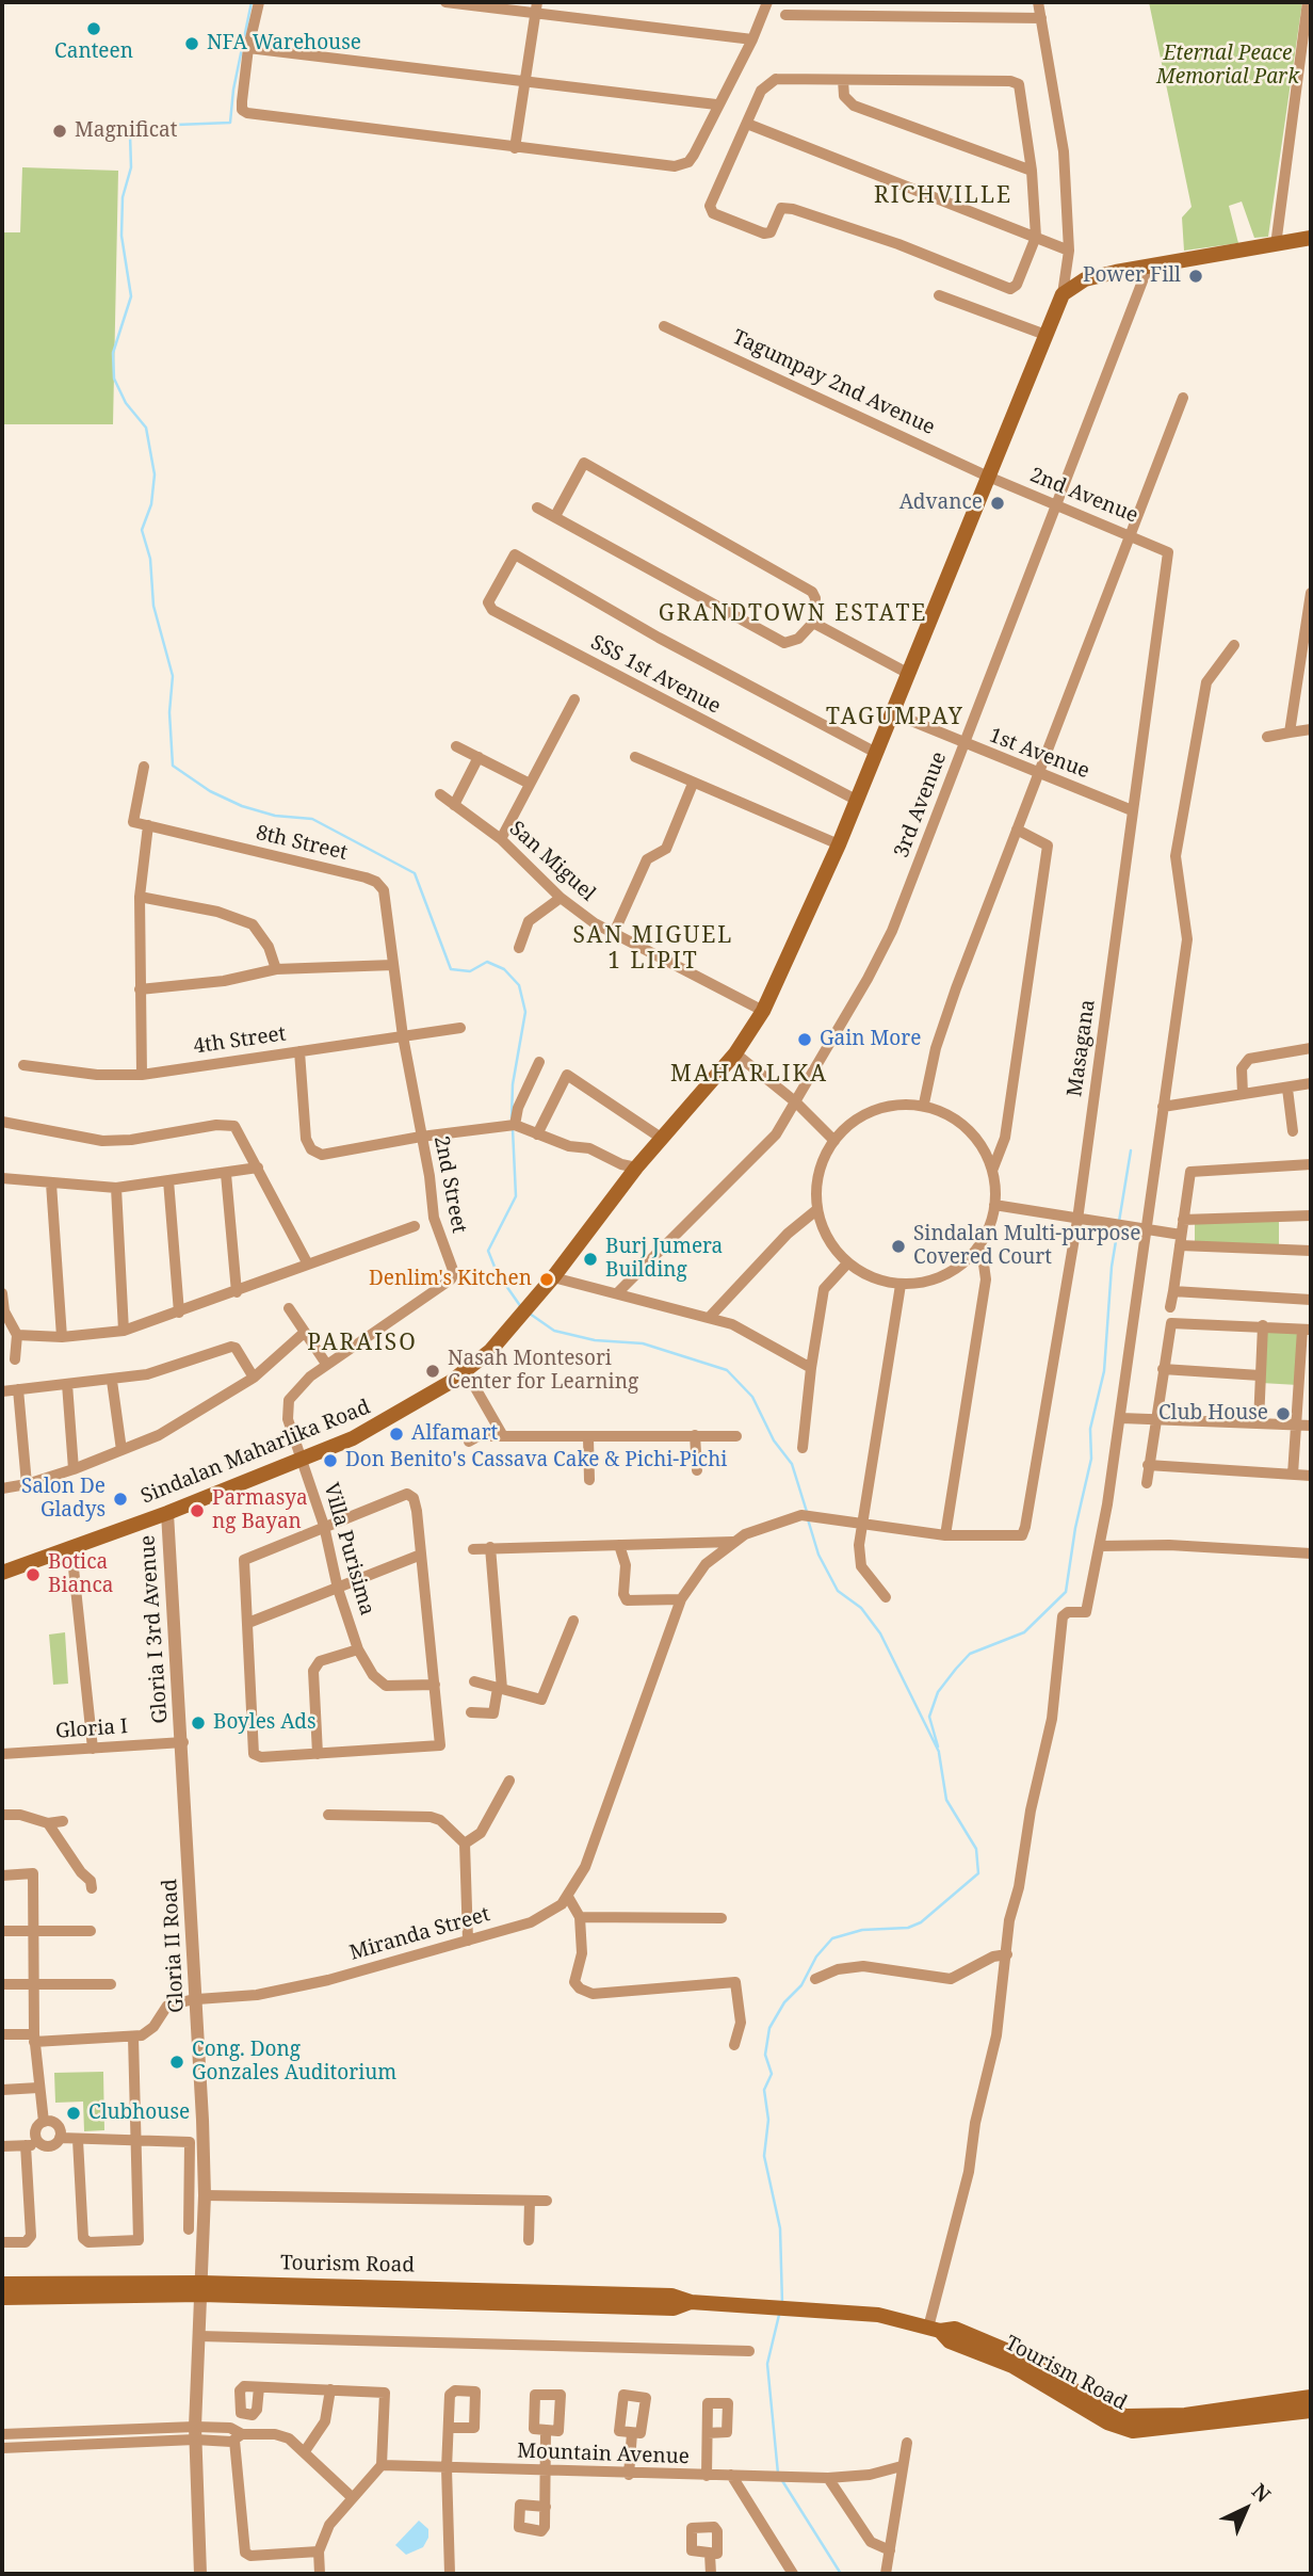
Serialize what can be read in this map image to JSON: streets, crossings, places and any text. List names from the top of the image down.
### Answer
{
  "streets": {
    "main road": ["Sindalan Maharlika Road", "Tourism Road"],
    "street": [
      "Tagumpay 2nd Avenue",
      "2nd Avenue",
      "SSS 1st Avenue",
      "1st Avenue",
      "3rd Avenue",
      "8th Street",
      "San Miguel",
      "4th Street",
      "Masagana",
      "2nd Street",
      "Villa Purisima",
      "Gloria I 3rd Avenue",
      "Gloria I",
      "Miranda Street",
      "Gloria II Road",
      "Mountain Avenue"
    ]
  },
  "crossings": [
    ["Tagumpay 2nd Avenue", "2nd Avenue"],
    ["2nd Avenue", "3rd Avenue"],
    ["2nd Avenue", "Masagana"],
    ["SSS 1st Avenue", "Sindalan Maharlika Road"],
    ["1st Avenue", "3rd Avenue"],
    ["1st Avenue", "Masagana"],
    ["8th Street", "2nd Street"],
    ["San Miguel", "Sindalan Maharlika Road"],
    ["4th Street", "2nd Street"],
    ["2nd Street", "Sindalan Maharlika Road"],
    ["2nd Street", "Villa Purisima"],
    ["Sindalan Maharlika Road", "Villa Purisima"],
    ["Sindalan Maharlika Road", "Gloria I 3rd Avenue"],
    ["Gloria I 3rd Avenue", "Gloria I"],
    ["Gloria I 3rd Avenue", "Gloria II Road"],
    ["Gloria I", "Gloria II Road"],
    ["Miranda Street", "Gloria II Road"],
    ["Gloria II Road", "Tourism Road"]
  ],
  "districts": [
    "RICHVILLE",
    "GRANDTOWN ESTATE",
    "TAGUMPAY",
    "SAN MIGUEL 1 LIPIT",
    "MAHARLIKA",
    "PARAISO"
  ],
  "parks": ["Eternal Peace Memorial Park"],
  "places": [
    "Canteen",
    "NFA Warehouse",
    "Magnificat",
    "Power Fill",
    "Advance",
    "Gain More",
    "Sindalan Multi-purpose Covered Court",
    "Burj Jumera Building",
    "Denlim's Kitchen",
    "Nasah Montesori Center for Learning",
    "Club House",
    "Alfamart",
    "Don Benito's Cassava Cake & Pichi-Pichi",
    "Salon De Gladys",
    "Parmasya ng Bayan",
    "Botica Bianca",
    "Boyles Ads",
    "Cong. Dong Gonzales Auditorium",
    "Clubhouse"
  ],
  "north": "top right"
}
